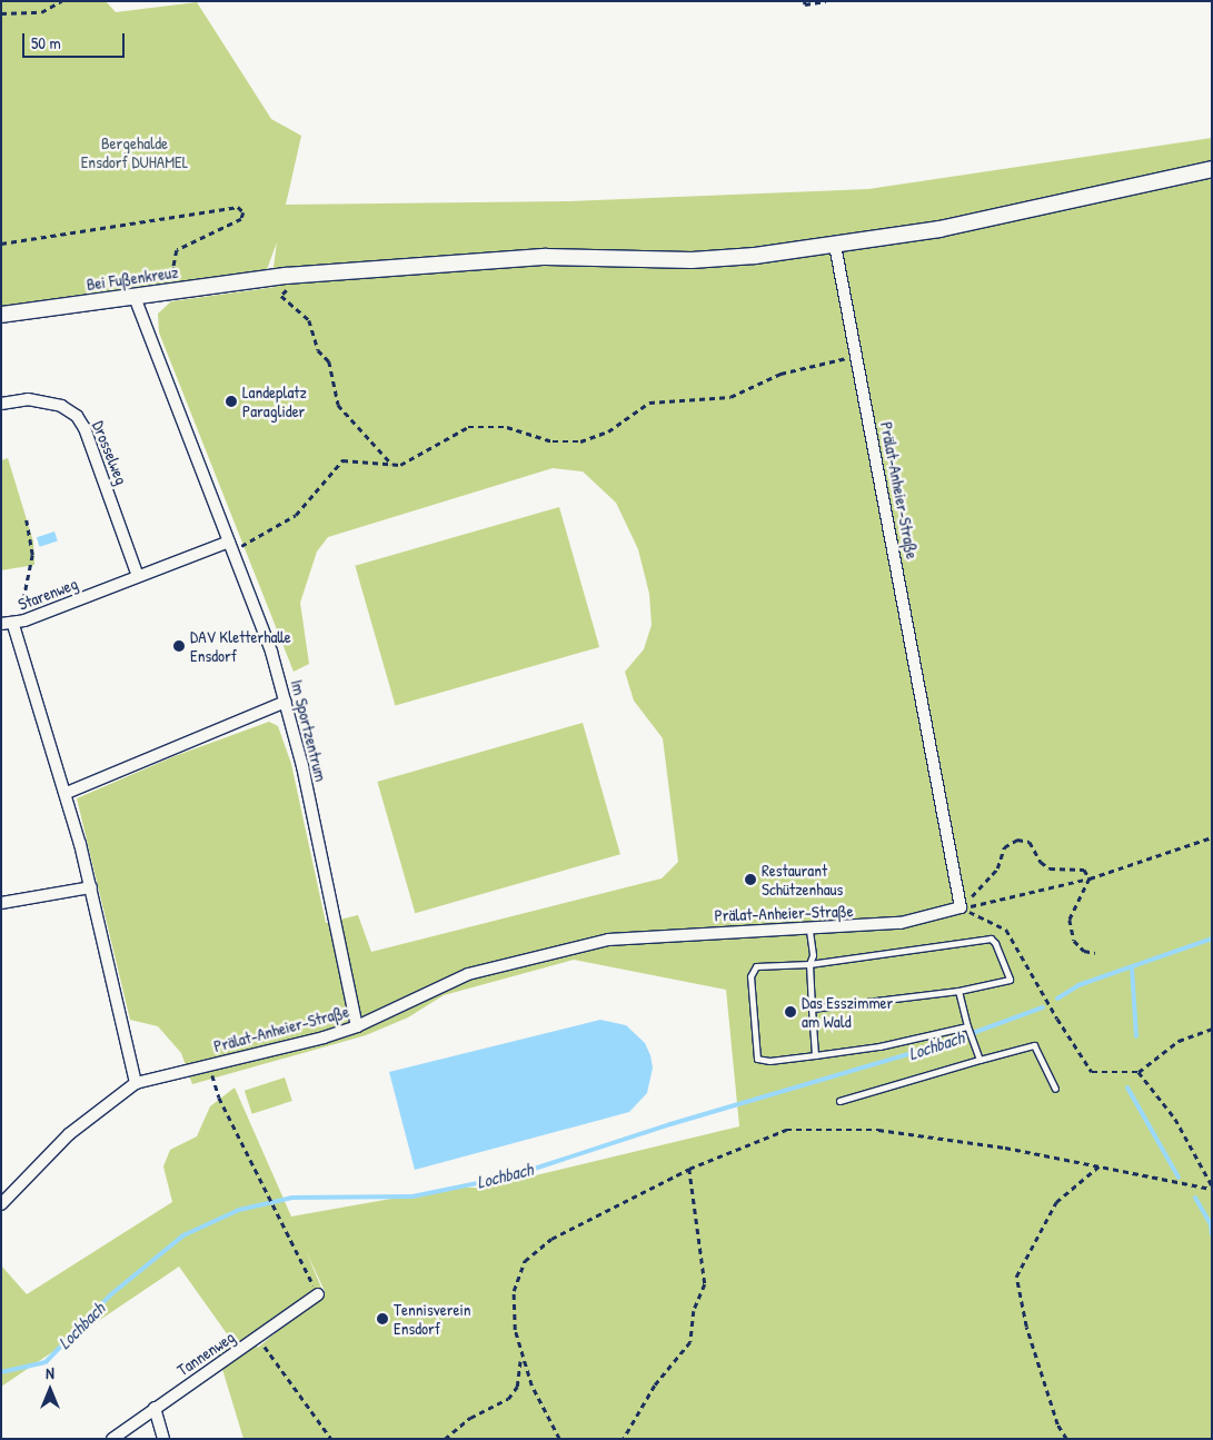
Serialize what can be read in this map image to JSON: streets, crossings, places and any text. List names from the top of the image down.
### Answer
{
  "streets": {
    "street": [
      "Bei Fußenkreuz",
      "Drosselweg",
      "Prälat-Anheier-Straße",
      "Starenweg",
      "Im Sportzentrum",
      "Tannenweg"
    ]
  },
  "crossings": [
    ["Bei Fußenkreuz", "Prälat-Anheier-Straße"],
    ["Bei Fußenkreuz", "Im Sportzentrum"],
    ["Drosselweg", "Starenweg"],
    ["Prälat-Anheier-Straße", "Starenweg"],
    ["Prälat-Anheier-Straße", "Im Sportzentrum"],
    ["Starenweg", "Im Sportzentrum"]
  ],
  "water": ["Lochbach"],
  "parks": ["Bergehalde Ensdorf DUHAMEL"],
  "places": [
    "Landeplatz Paraglider",
    "DAV Kletterhalle Ensdorf",
    "Restaurant Schützenhaus",
    "Das Esszimmer am Wald",
    "Tennisverein Ensdorf"
  ],
  "scale_bar": "50 m",
  "north": "top"
}
